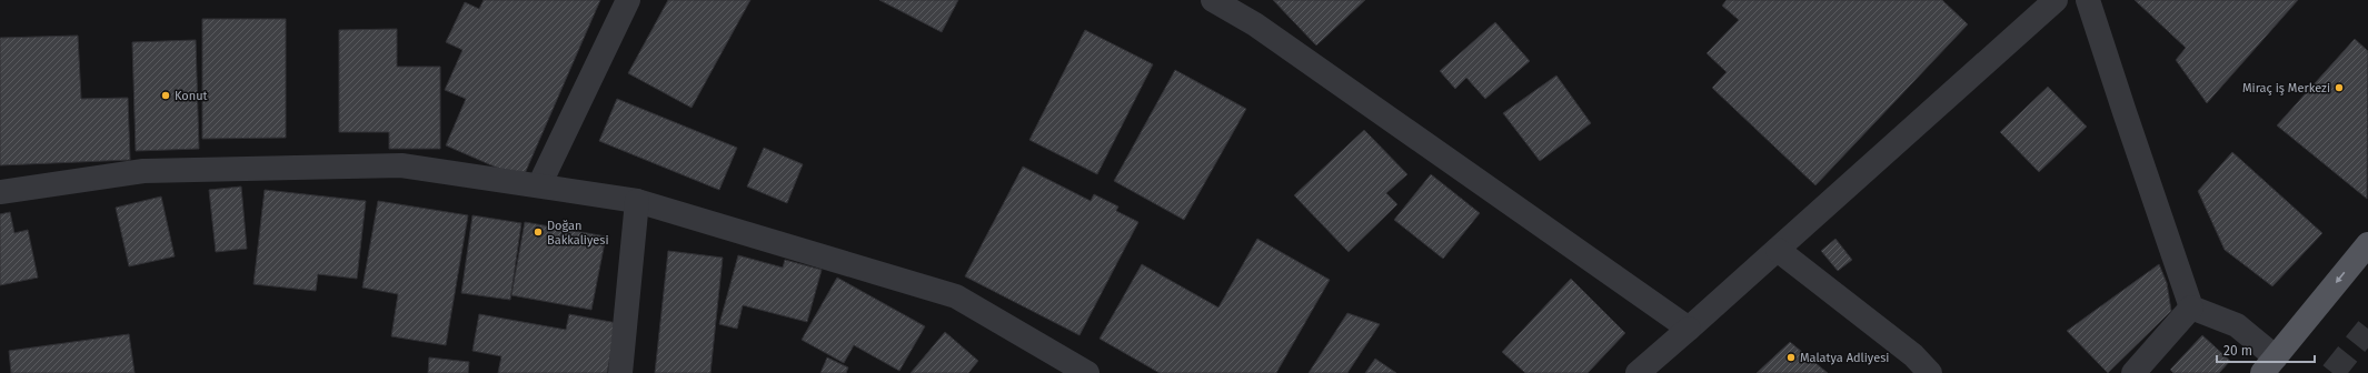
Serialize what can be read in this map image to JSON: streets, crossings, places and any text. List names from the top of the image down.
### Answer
{
  "places": [
    "Miraç iş Merkezi",
    "Konut",
    "Doğan Bakkaliyesi",
    "Malatya Adliyesi"
  ],
  "scale_bar": "20 m"
}
